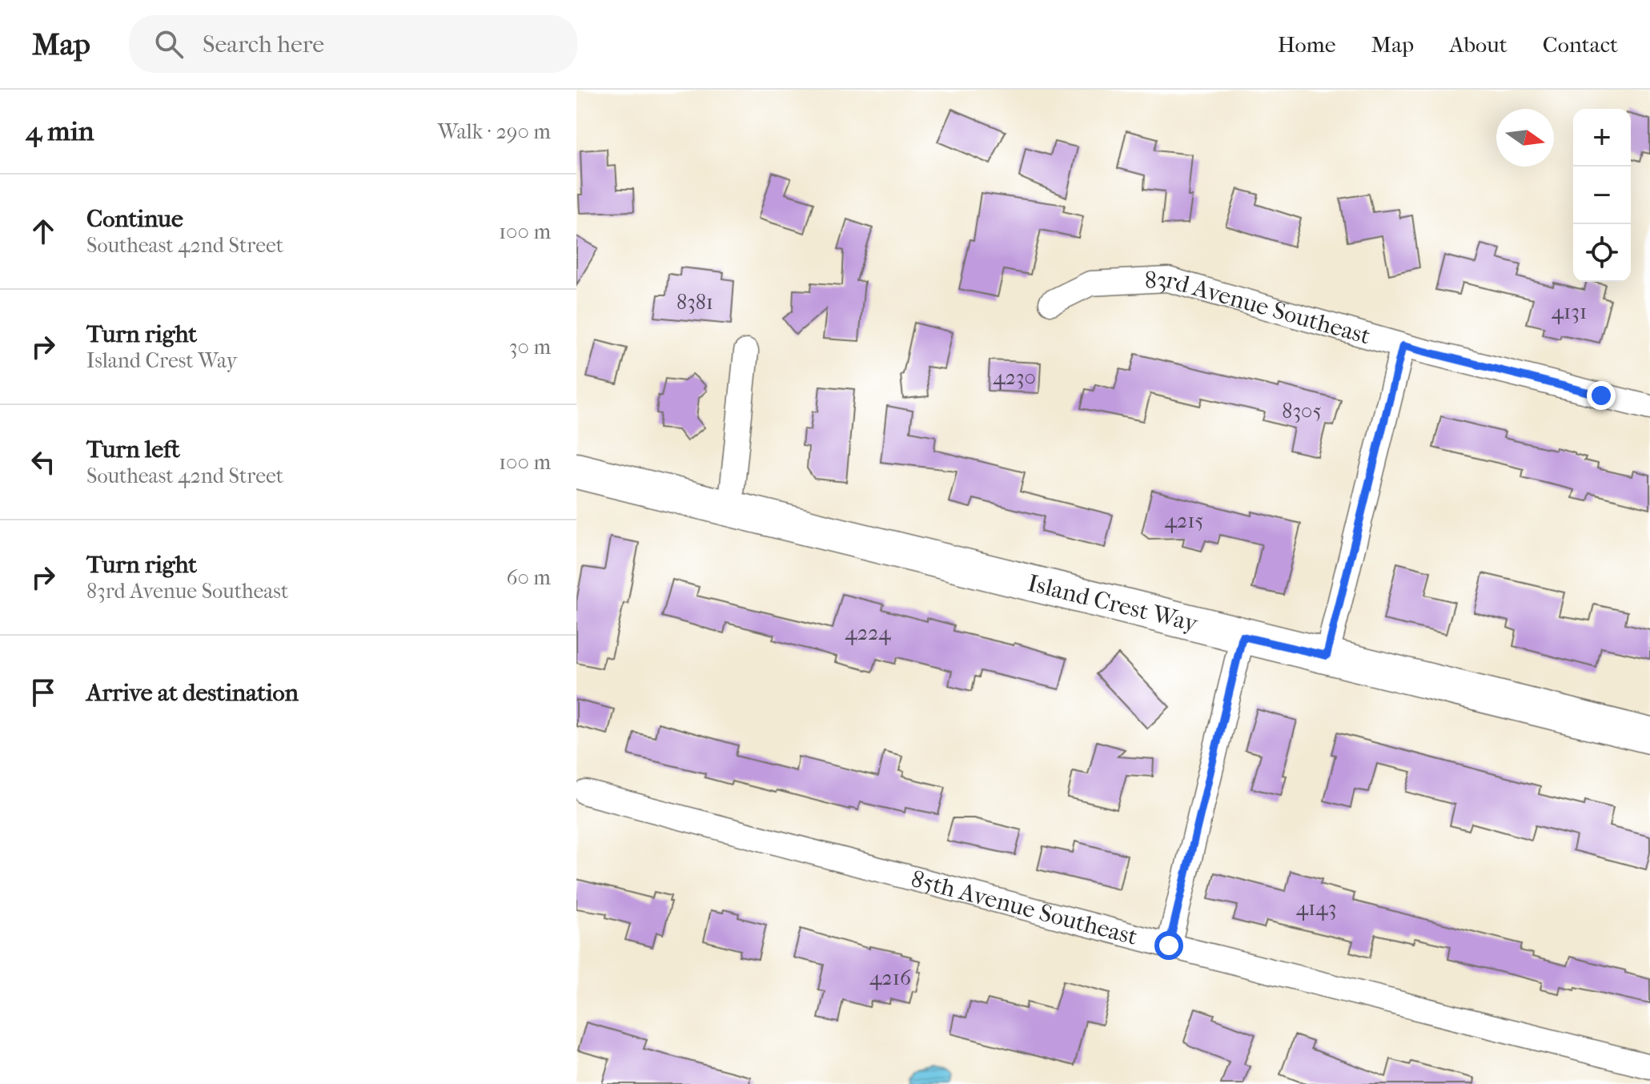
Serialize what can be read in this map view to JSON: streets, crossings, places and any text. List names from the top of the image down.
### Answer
{
  "streets": {
    "main road": ["Island Crest Way"],
    "street": ["83rd Avenue Southeast", "85th Avenue Southeast"]
  },
  "house_numbers": [
    "8381",
    "4131",
    "4230",
    "8305",
    "4215",
    "4224",
    "4143",
    "4216"
  ],
  "north": "right",
  "page": {
    "header": "Map",
    "search": "Search here",
    "nav": [
      "Home",
      "Map",
      "About",
      "Contact"
    ],
    "heading": ["4 min", "Walk · 290 m"],
    "map_buttons": ["+", "−"],
    "list": [
      ["Continue", "Southeast 42nd Street", "100 m"],
      ["Turn right", "Island Crest Way", "30 m"],
      ["Turn left", "Southeast 42nd Street", "100 m"],
      ["Turn right", "83rd Avenue Southeast", "60 m"],
      "Arrive at destination"
    ]
  }
}
